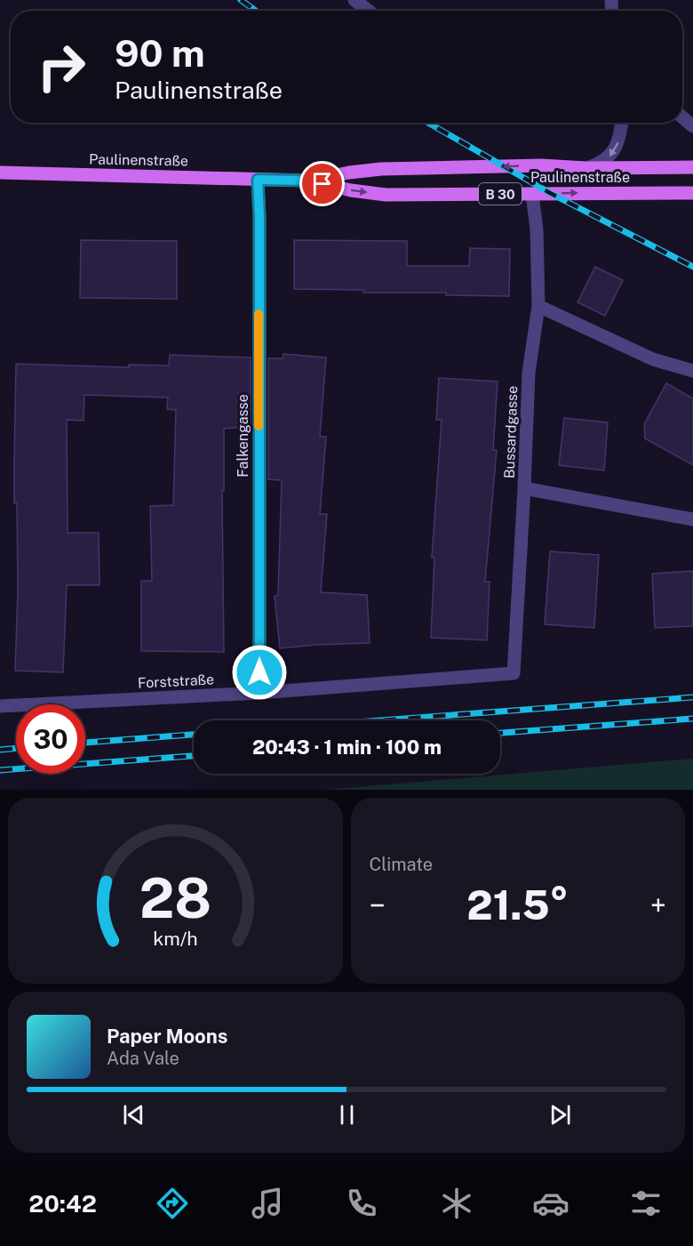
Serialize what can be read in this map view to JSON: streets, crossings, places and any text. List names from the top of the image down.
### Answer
{
  "streets": {
    "main road": ["Paulinenstraße", "B 30"],
    "street": ["Bussardgasse", "Falkengasse", "Forststraße"]
  },
  "crossings": [
    ["Paulinenstraße", "Bussardgasse"],
    ["Paulinenstraße", "Falkengasse"],
    ["Bussardgasse", "Forststraße"],
    ["Falkengasse", "Forststraße"]
  ],
  "page": {
    "turn": ["90 m", "Paulinenstraße"],
    "limit": "30",
    "trip": "20:43 · 1 min · 100 m",
    "tile": "Climate",
    "heat": ["−", "21.5°", "+"],
    "song": ["Paper Moons", "Ada Vale"],
    "tabs": "20:42",
    "gauge": ["28", "km/h"]
  }
}
